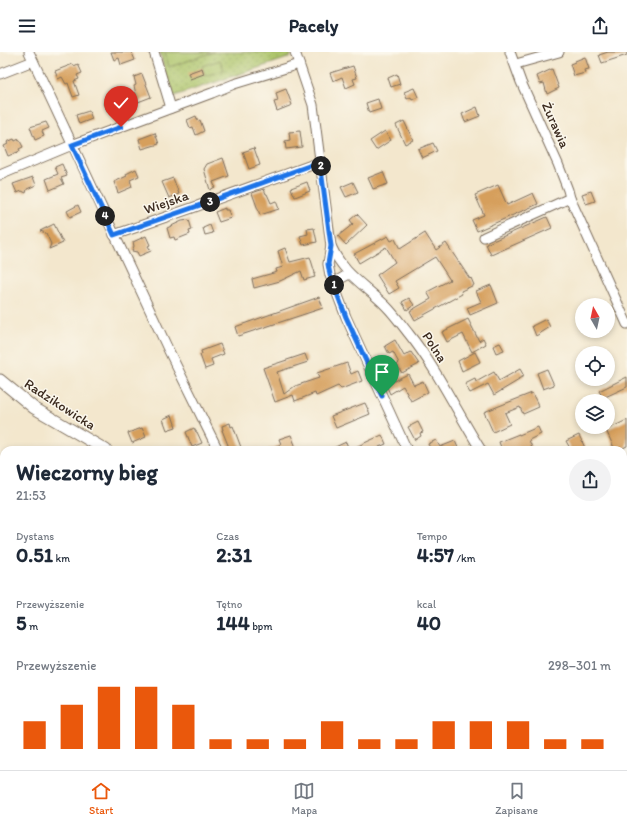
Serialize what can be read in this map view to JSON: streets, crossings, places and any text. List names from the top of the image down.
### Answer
{
  "streets": {
    "street": [
      "Żurawia",
      "Wiejska",
      "Polna",
      "Radzikowicka"
    ]
  },
  "north": "top",
  "page": {
    "header": "Pacely",
    "pins": [
      "2",
      "3",
      "4",
      "1"
    ],
    "heading": ["Wieczorny bieg", "21:53"],
    "stats": [
      ["Dystans", "0.51 km"],
      ["Czas", "2:31"],
      ["Tempo", "4:57 /km"],
      ["Przewyższenie", "5 m"],
      ["Tętno", "144 bpm"],
      ["kcal", "40"]
    ],
    "chart": ["Przewyższenie", "298–301 m"],
    "tabs": ["Start", "Mapa", "Zapisane"]
  }
}
